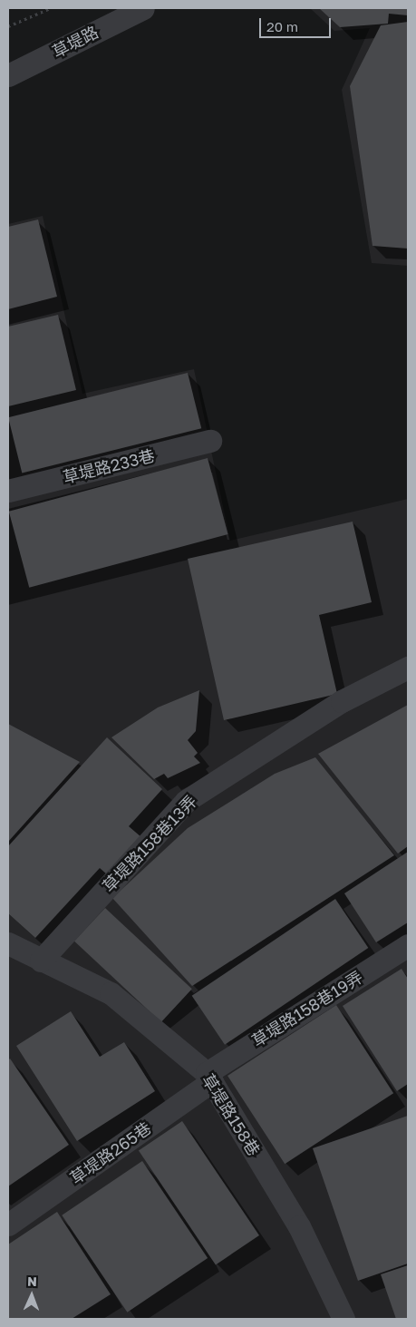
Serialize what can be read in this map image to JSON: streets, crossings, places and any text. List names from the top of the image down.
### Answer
{
  "streets": {
    "street": [
      "草堤路",
      "草堤路233巷",
      "草堤路158巷13弄",
      "草堤路158巷19弄",
      "草堤路158巷",
      "草堤路265巷"
    ]
  },
  "crossings": [
    ["草堤路158巷13弄", "草堤路158巷"],
    ["草堤路158巷19弄", "草堤路158巷"],
    ["草堤路158巷19弄", "草堤路265巷"],
    ["草堤路158巷", "草堤路265巷"]
  ],
  "scale_bar": "20 m",
  "north": "top"
}
